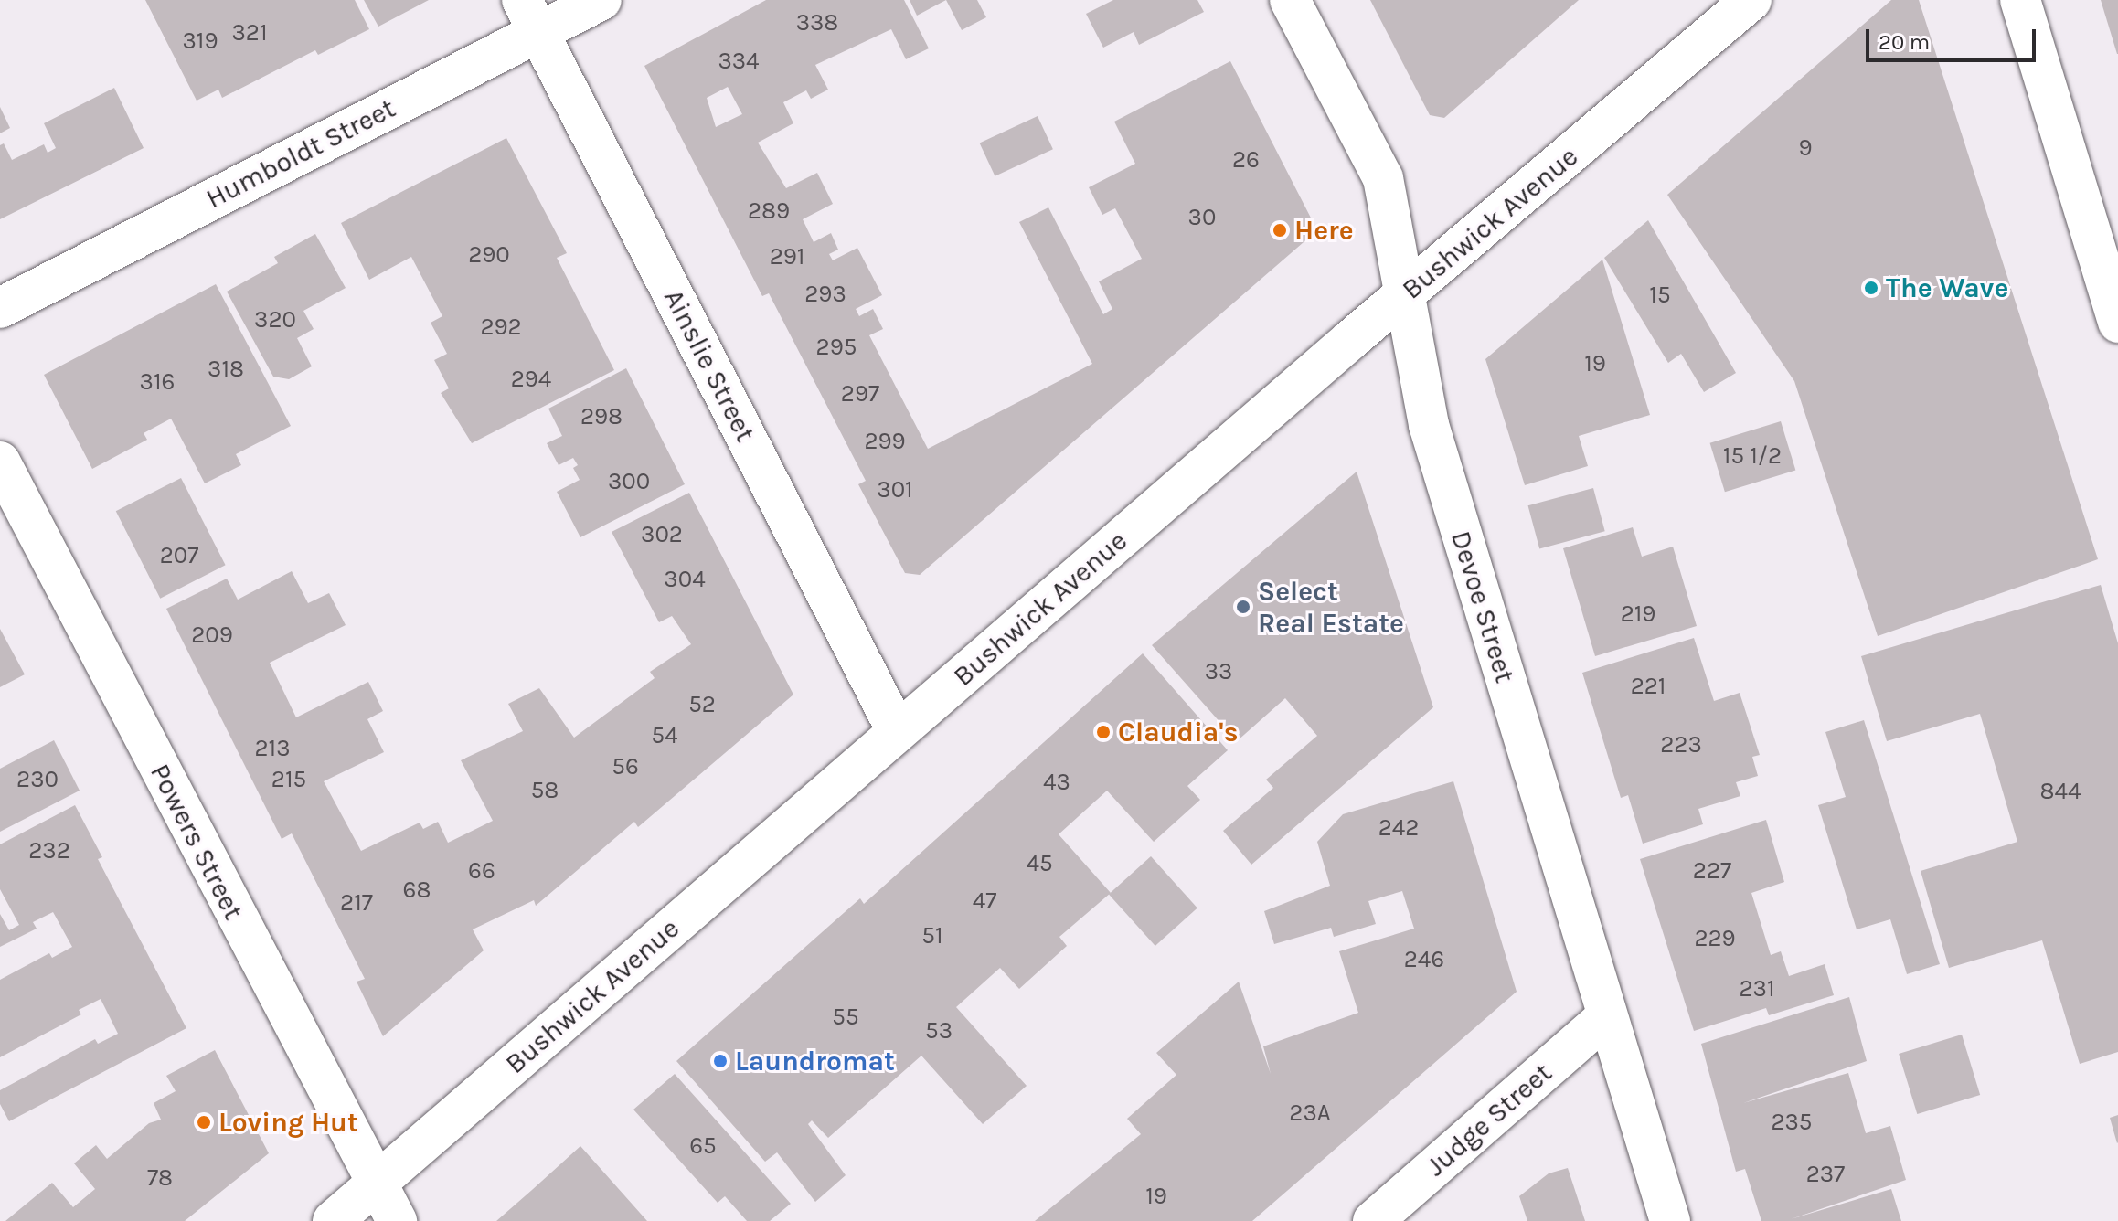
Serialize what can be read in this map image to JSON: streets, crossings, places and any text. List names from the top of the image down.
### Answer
{
  "streets": {
    "street": [
      "Humboldt Street",
      "Bushwick Avenue",
      "Ainslie Street",
      "Devoe Street",
      "Powers Street",
      "Judge Street"
    ]
  },
  "crossings": [
    ["Humboldt Street", "Ainslie Street"],
    ["Bushwick Avenue", "Ainslie Street"],
    ["Bushwick Avenue", "Devoe Street"],
    ["Bushwick Avenue", "Powers Street"],
    ["Devoe Street", "Judge Street"]
  ],
  "places": [
    "Here",
    "The Wave",
    "Select Real Estate",
    "Claudia's",
    "Laundromat",
    "Loving Hut"
  ],
  "house_numbers": [
    "338",
    "321",
    "319",
    "334",
    "9",
    "26",
    "289",
    "30",
    "290",
    "291",
    "293",
    "15",
    "320",
    "292",
    "295",
    "19",
    "318",
    "294",
    "316",
    "297",
    "298",
    "299",
    "15 1/2",
    "300",
    "301",
    "302",
    "207",
    "304",
    "219",
    "209",
    "33",
    "221",
    "52",
    "54",
    "223",
    "213",
    "56",
    "230",
    "215",
    "43",
    "58",
    "844",
    "242",
    "232",
    "45",
    "66",
    "227",
    "68",
    "47",
    "217",
    "51",
    "229",
    "246",
    "231",
    "55",
    "53",
    "23A",
    "235",
    "65",
    "237",
    "78",
    "19"
  ],
  "scale_bar": "20 m"
}
